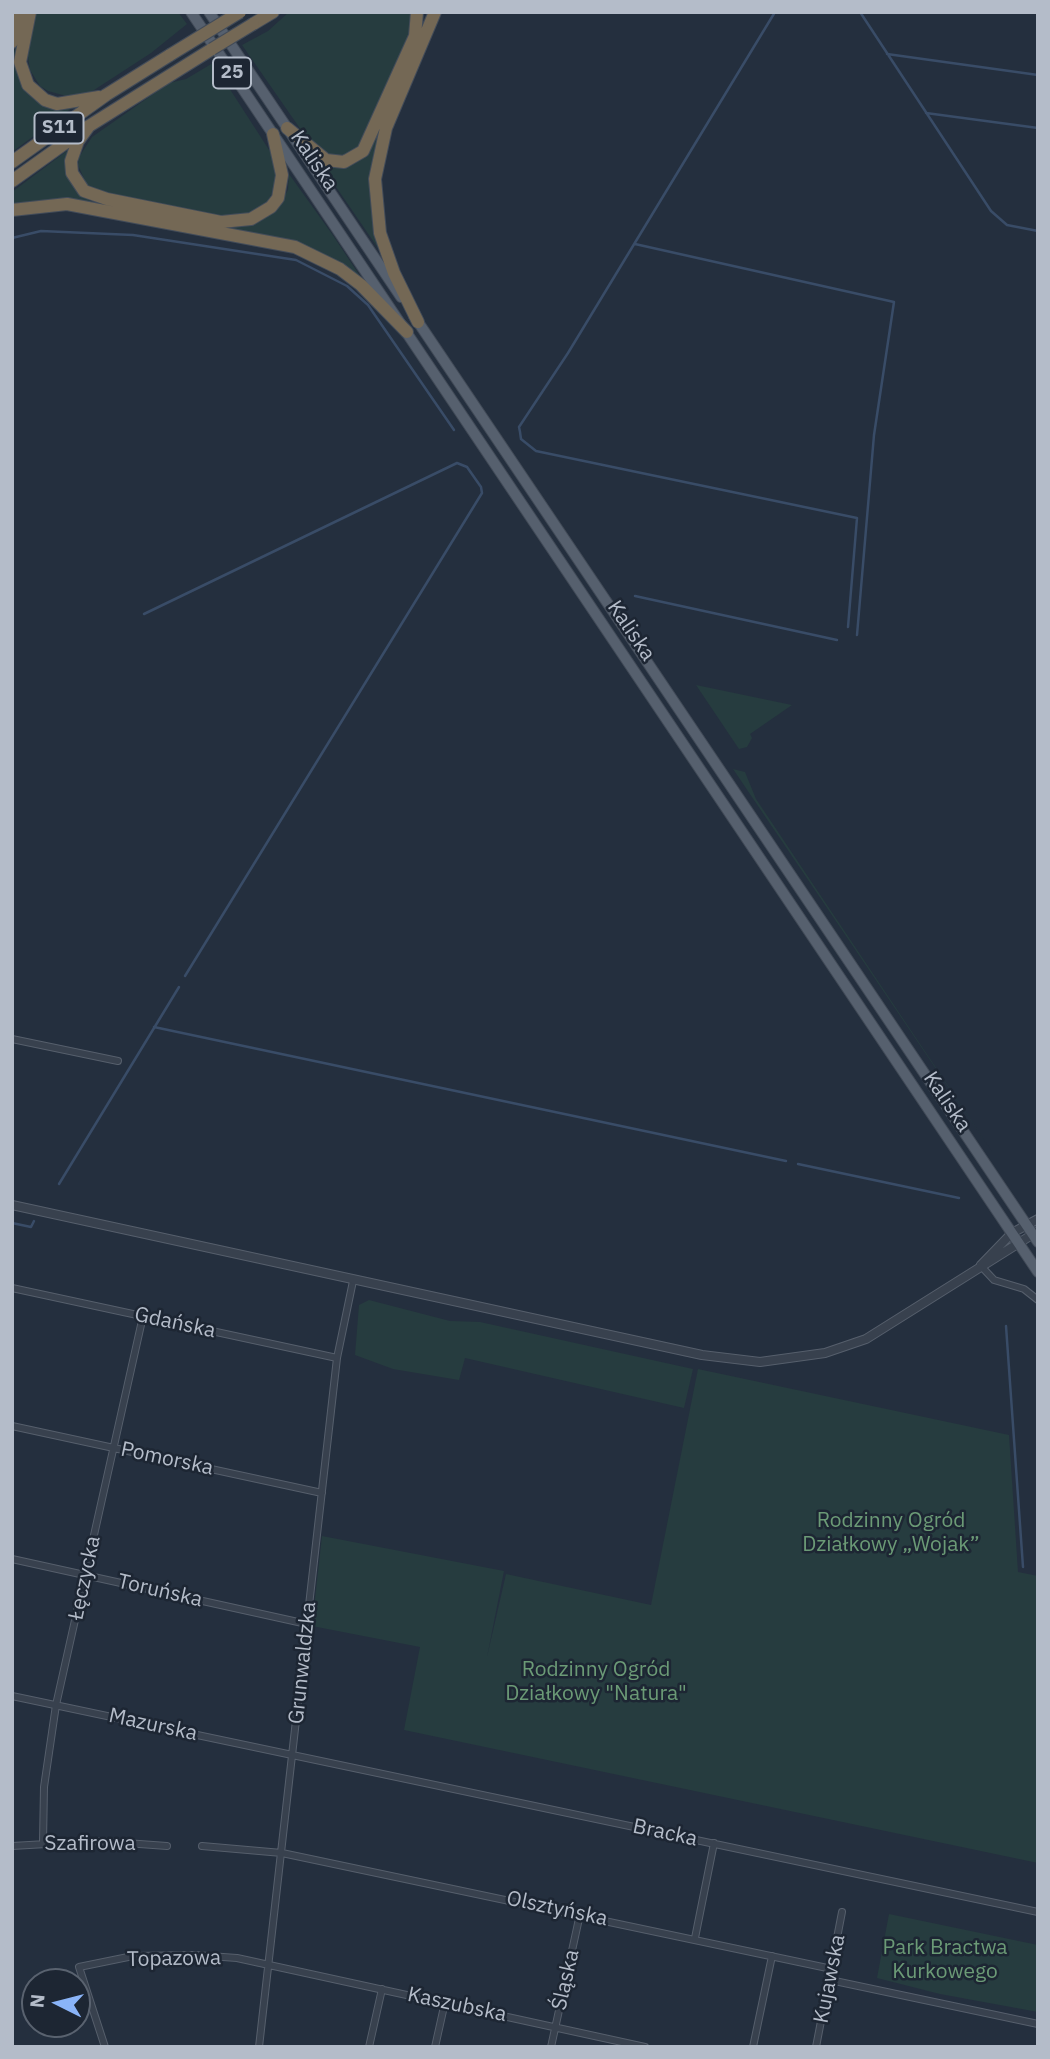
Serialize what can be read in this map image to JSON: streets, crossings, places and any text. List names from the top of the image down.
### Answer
{
  "streets": {
    "highway": ["S11"],
    "main road": ["25", "Kaliska"],
    "street": [
      "Gdańska",
      "Pomorska",
      "Łęczycka",
      "Toruńska",
      "Grunwaldzka",
      "Mazurska",
      "Bracka",
      "Szafirowa",
      "Olsztyńska",
      "Topazowa",
      "Kujawska",
      "Śląska",
      "Kaszubska"
    ]
  },
  "crossings": [
    ["Gdańska", "Łęczycka"],
    ["Gdańska", "Grunwaldzka"],
    ["Pomorska", "Łęczycka"],
    ["Pomorska", "Grunwaldzka"],
    ["Łęczycka", "Toruńska"],
    ["Łęczycka", "Mazurska"],
    ["Łęczycka", "Szafirowa"],
    ["Toruńska", "Grunwaldzka"],
    ["Grunwaldzka", "Mazurska"],
    ["Grunwaldzka", "Bracka"],
    ["Grunwaldzka", "Olsztyńska"],
    ["Grunwaldzka", "Topazowa"],
    ["Grunwaldzka", "Kaszubska"],
    ["Mazurska", "Bracka"],
    ["Olsztyńska", "Kujawska"],
    ["Olsztyńska", "Śląska"],
    ["Topazowa", "Kaszubska"],
    ["Śląska", "Kaszubska"]
  ],
  "parks": ["Rodzinny Ogród Działkowy „Wojak”", "Rodzinny Ogród Działkowy \"Natura\"", "Park Bractwa Kurkowego"],
  "north": "left"
}
